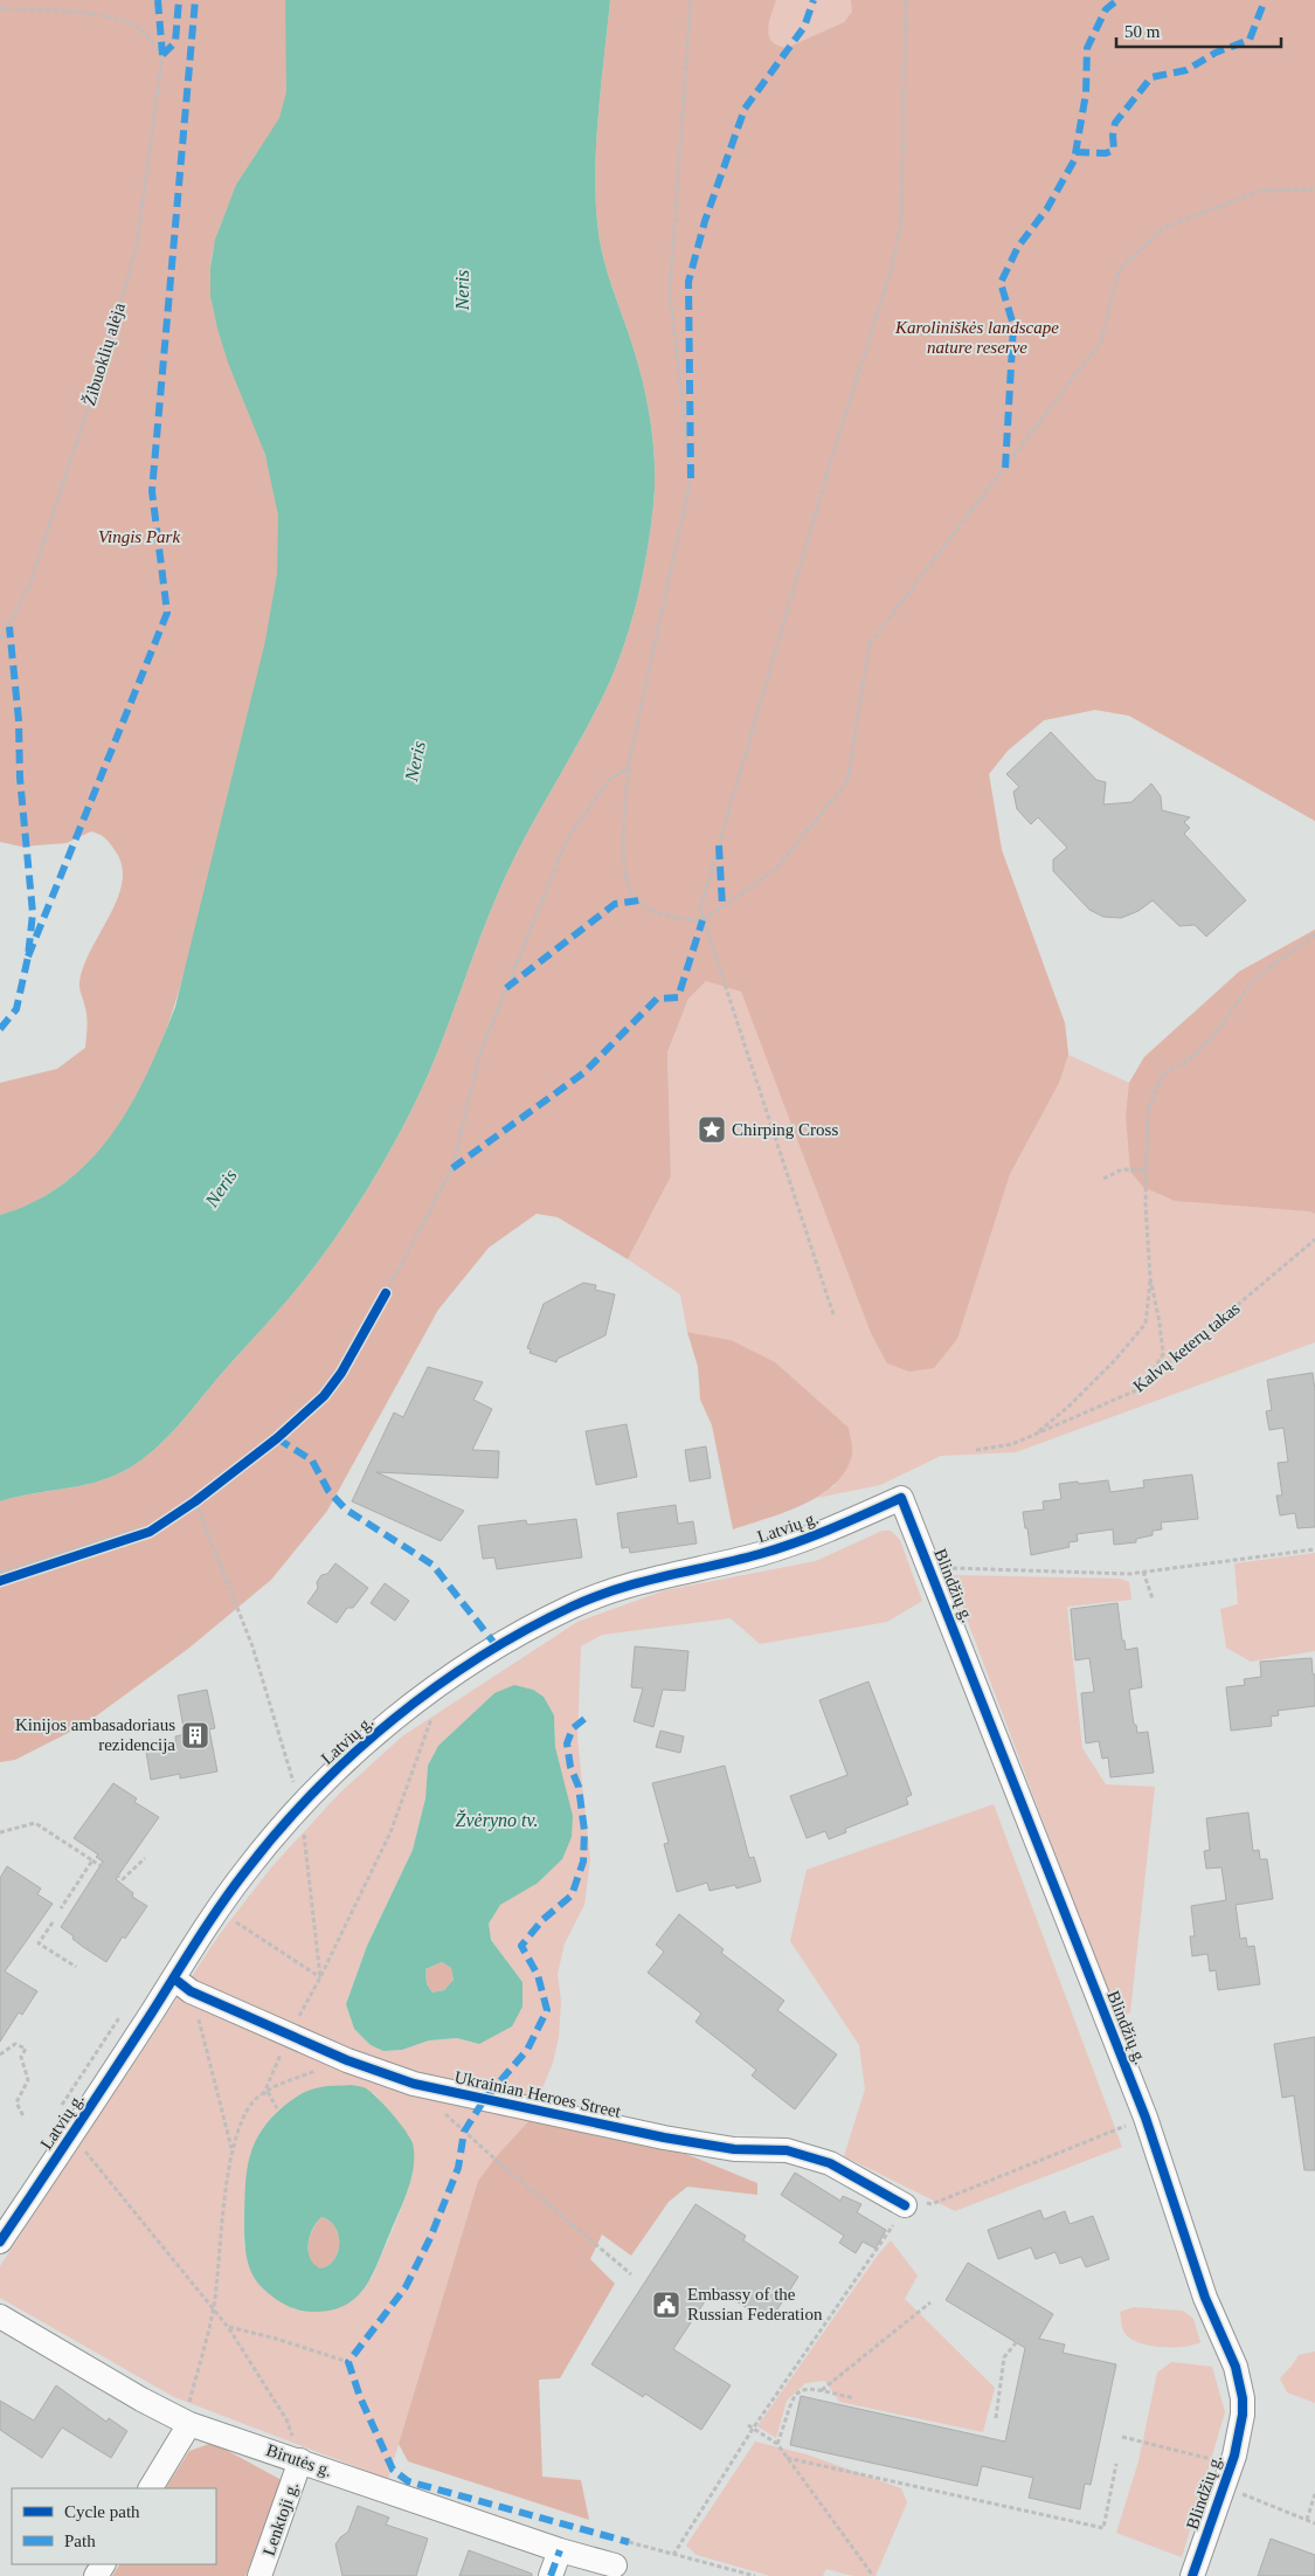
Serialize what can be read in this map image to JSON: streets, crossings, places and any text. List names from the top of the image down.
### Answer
{
  "streets": {
    "street": [
      "Latvių g.",
      "Blindžių g.",
      "Ukrainian Heroes Street",
      "Birutės g.",
      "Lenktoji g."
    ],
    "path": ["Žibuoklių alėja", "Kalvų keterų takas"]
  },
  "crossings": [
    ["Latvių g.", "Blindžių g."],
    ["Latvių g.", "Ukrainian Heroes Street"],
    ["Birutės g.", "Lenktoji g."]
  ],
  "water": ["Neris", "Žvėryno tv."],
  "parks": ["Karoliniškės landscape nature reserve", "Vingis Park"],
  "places": {
    "place": ["Chirping Cross"],
    "building": ["Kinijos ambasadoriaus rezidencija"],
    "public building": ["Embassy of the Russian Federation"]
  },
  "legend": ["Cycle path", "Path"],
  "scale_bar": "50 m"
}
